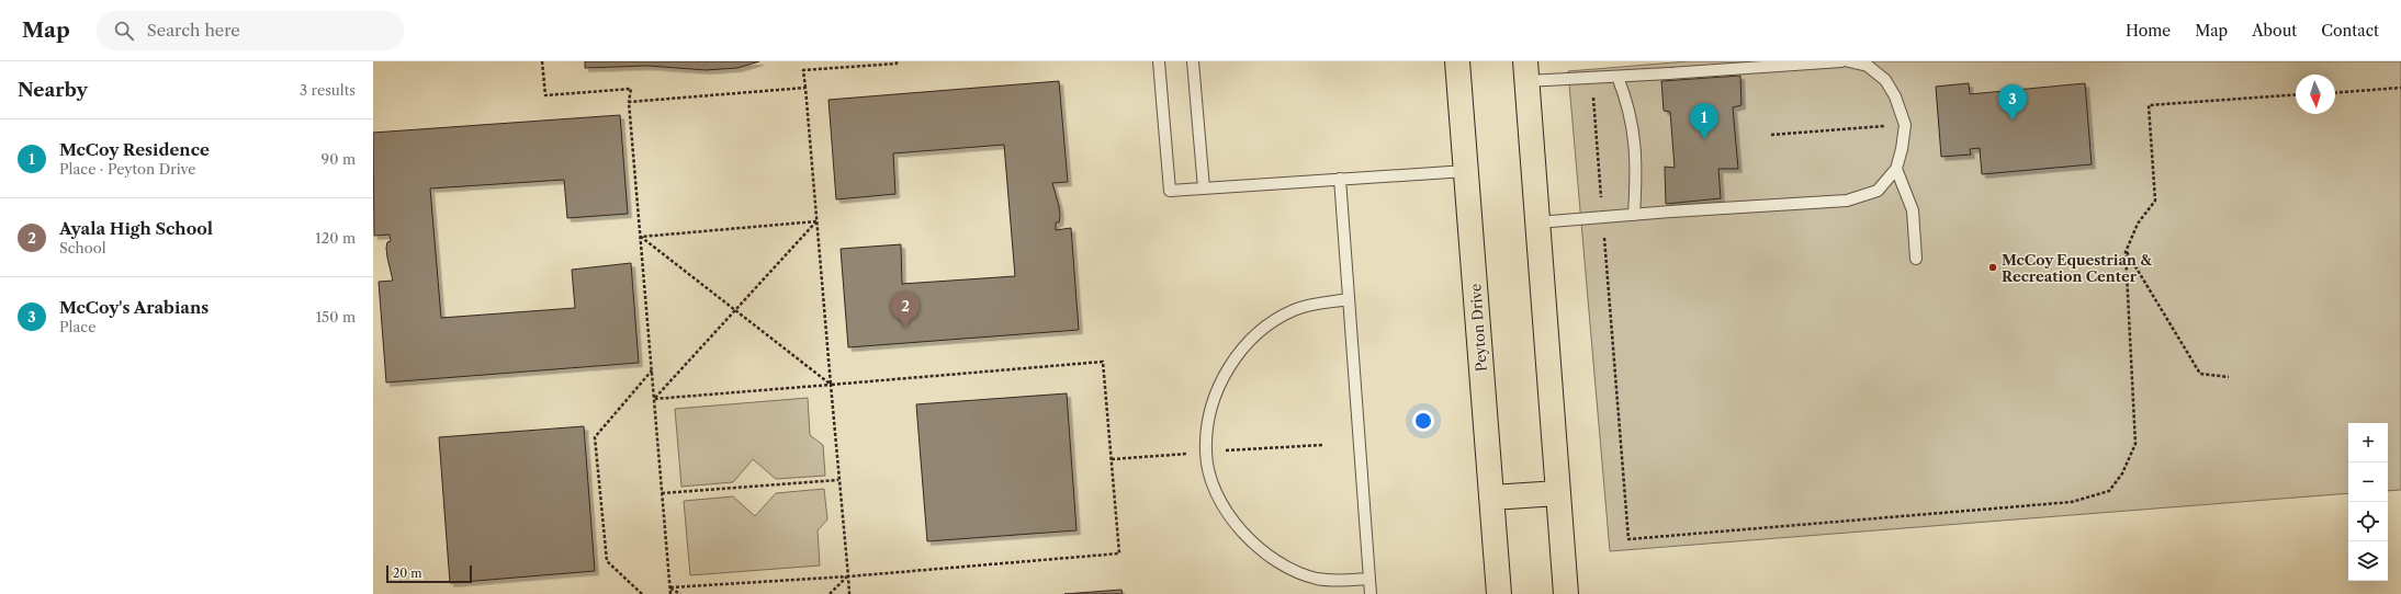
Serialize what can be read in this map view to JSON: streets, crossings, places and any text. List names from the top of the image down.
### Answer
{
  "streets": {
    "main road": ["Peyton Drive"]
  },
  "places": ["McCoy Equestrian & Recreation Center"],
  "scale_bar": "20 m",
  "north": "bottom",
  "page": {
    "header": "Map",
    "search": "Search here",
    "nav": [
      "Home",
      "Map",
      "About",
      "Contact"
    ],
    "heading": ["Nearby", "3 results"],
    "pins": ["3", "1", "2"],
    "list": [
      {
        "mark": "1",
        "name": "McCoy Residence",
        "note": "Place · Peyton Drive",
        "value": "90 m"
      },
      {
        "mark": "2",
        "name": "Ayala High School",
        "note": "School",
        "value": "120 m"
      },
      {
        "mark": "3",
        "name": "McCoy's Arabians",
        "note": "Place",
        "value": "150 m"
      }
    ],
    "map_buttons": ["+", "−"],
    "scale": "20 m"
  }
}
